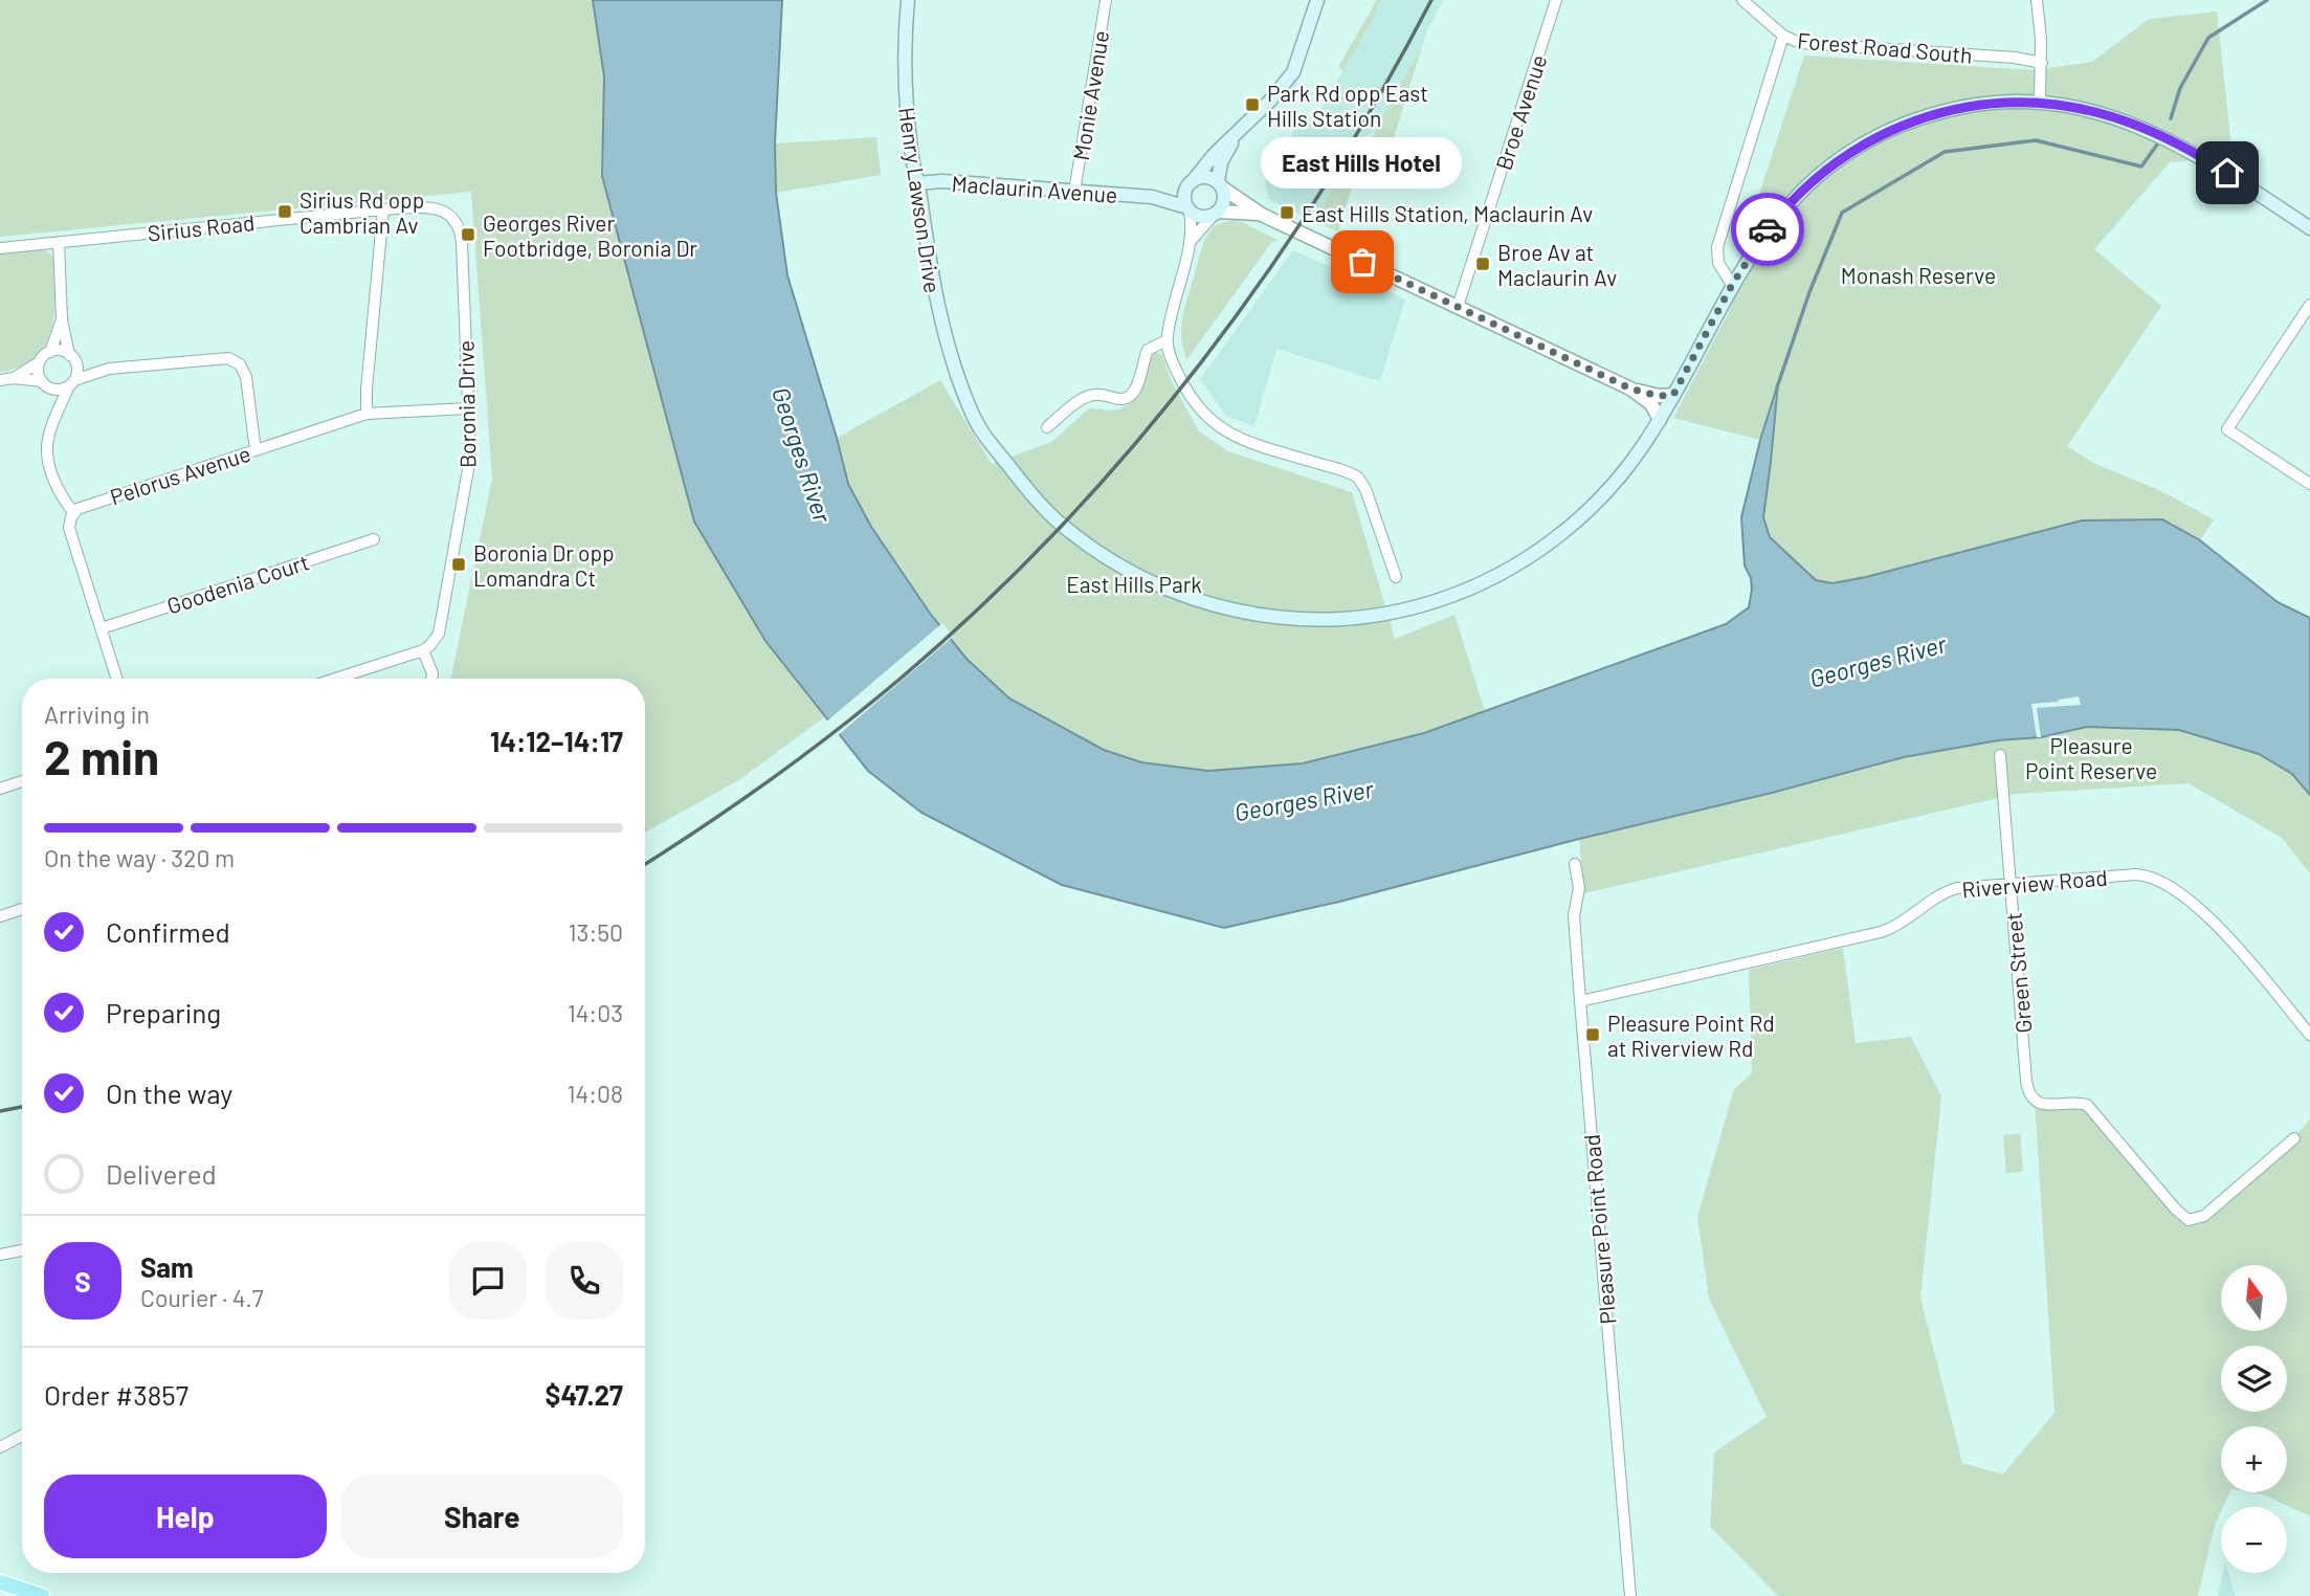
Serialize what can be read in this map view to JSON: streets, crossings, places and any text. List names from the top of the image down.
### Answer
{
  "streets": {
    "main road": ["Maclaurin Avenue", "Henry Lawson Drive"],
    "street": [
      "Forest Road South",
      "Monie Avenue",
      "Broe Avenue",
      "Sirius Road",
      "Boronia Drive",
      "Pelorus Avenue",
      "Goodenia Court",
      "Riverview Road",
      "Green Street",
      "Pleasure Point Road"
    ]
  },
  "crossings": [
    ["Monie Avenue", "Maclaurin Avenue"],
    ["Maclaurin Avenue", "Henry Lawson Drive"],
    ["Sirius Road", "Boronia Drive"],
    ["Boronia Drive", "Pelorus Avenue"],
    ["Riverview Road", "Green Street"],
    ["Riverview Road", "Pleasure Point Road"]
  ],
  "water": ["Georges River"],
  "parks": ["Monash Reserve", "East Hills Park", "Pleasure Point Reserve"],
  "places": {
    "transit": [
      "Park Rd opp East Hills Station",
      "Sirius Rd opp Cambrian Av",
      "East Hills Station, Maclaurin Av",
      "Georges River Footbridge, Boronia Dr",
      "Broe Av at Maclaurin Av",
      "Boronia Dr opp Lomandra Ct",
      "Pleasure Point Rd at Riverview Rd"
    ],
    "other": ["East Hills Hotel"]
  },
  "north": "top",
  "page": {
    "bubble": "East Hills Hotel",
    "heading": ["2 min", "Arriving in", "14:12–14:17"],
    "panel": [
      "Sam",
      "Courier · 4.7",
      "Order #3857",
      "$47.27"
    ],
    "bar": "On the way · 320 m",
    "list": [
      ["Confirmed", "13:50"],
      ["Preparing", "14:03"],
      ["On the way", "14:08"],
      "Delivered"
    ],
    "round": "S",
    "map_buttons": ["+", "−"],
    "buttons": ["Help", "Share"]
  }
}
